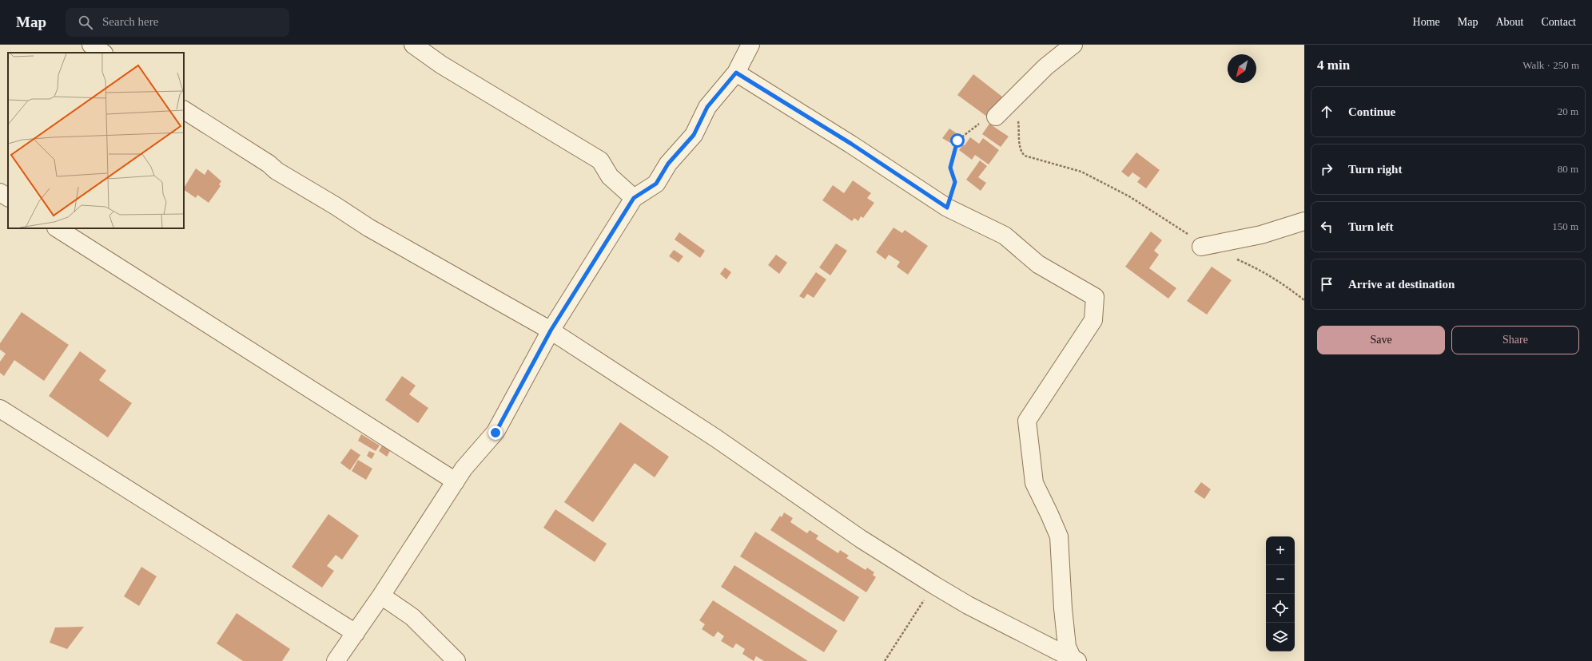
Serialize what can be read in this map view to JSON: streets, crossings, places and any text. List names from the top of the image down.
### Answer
{
  "north": "bottom left",
  "page": {
    "header": "Map",
    "search": "Search here",
    "nav": [
      "Home",
      "Map",
      "About",
      "Contact"
    ],
    "heading": ["4 min", "Walk · 250 m"],
    "list": [
      ["Continue", "20 m"],
      ["Turn right", "80 m"],
      ["Turn left", "150 m"],
      "Arrive at destination"
    ],
    "buttons": ["Save", "Share"],
    "map_buttons": ["+", "−"]
  }
}
